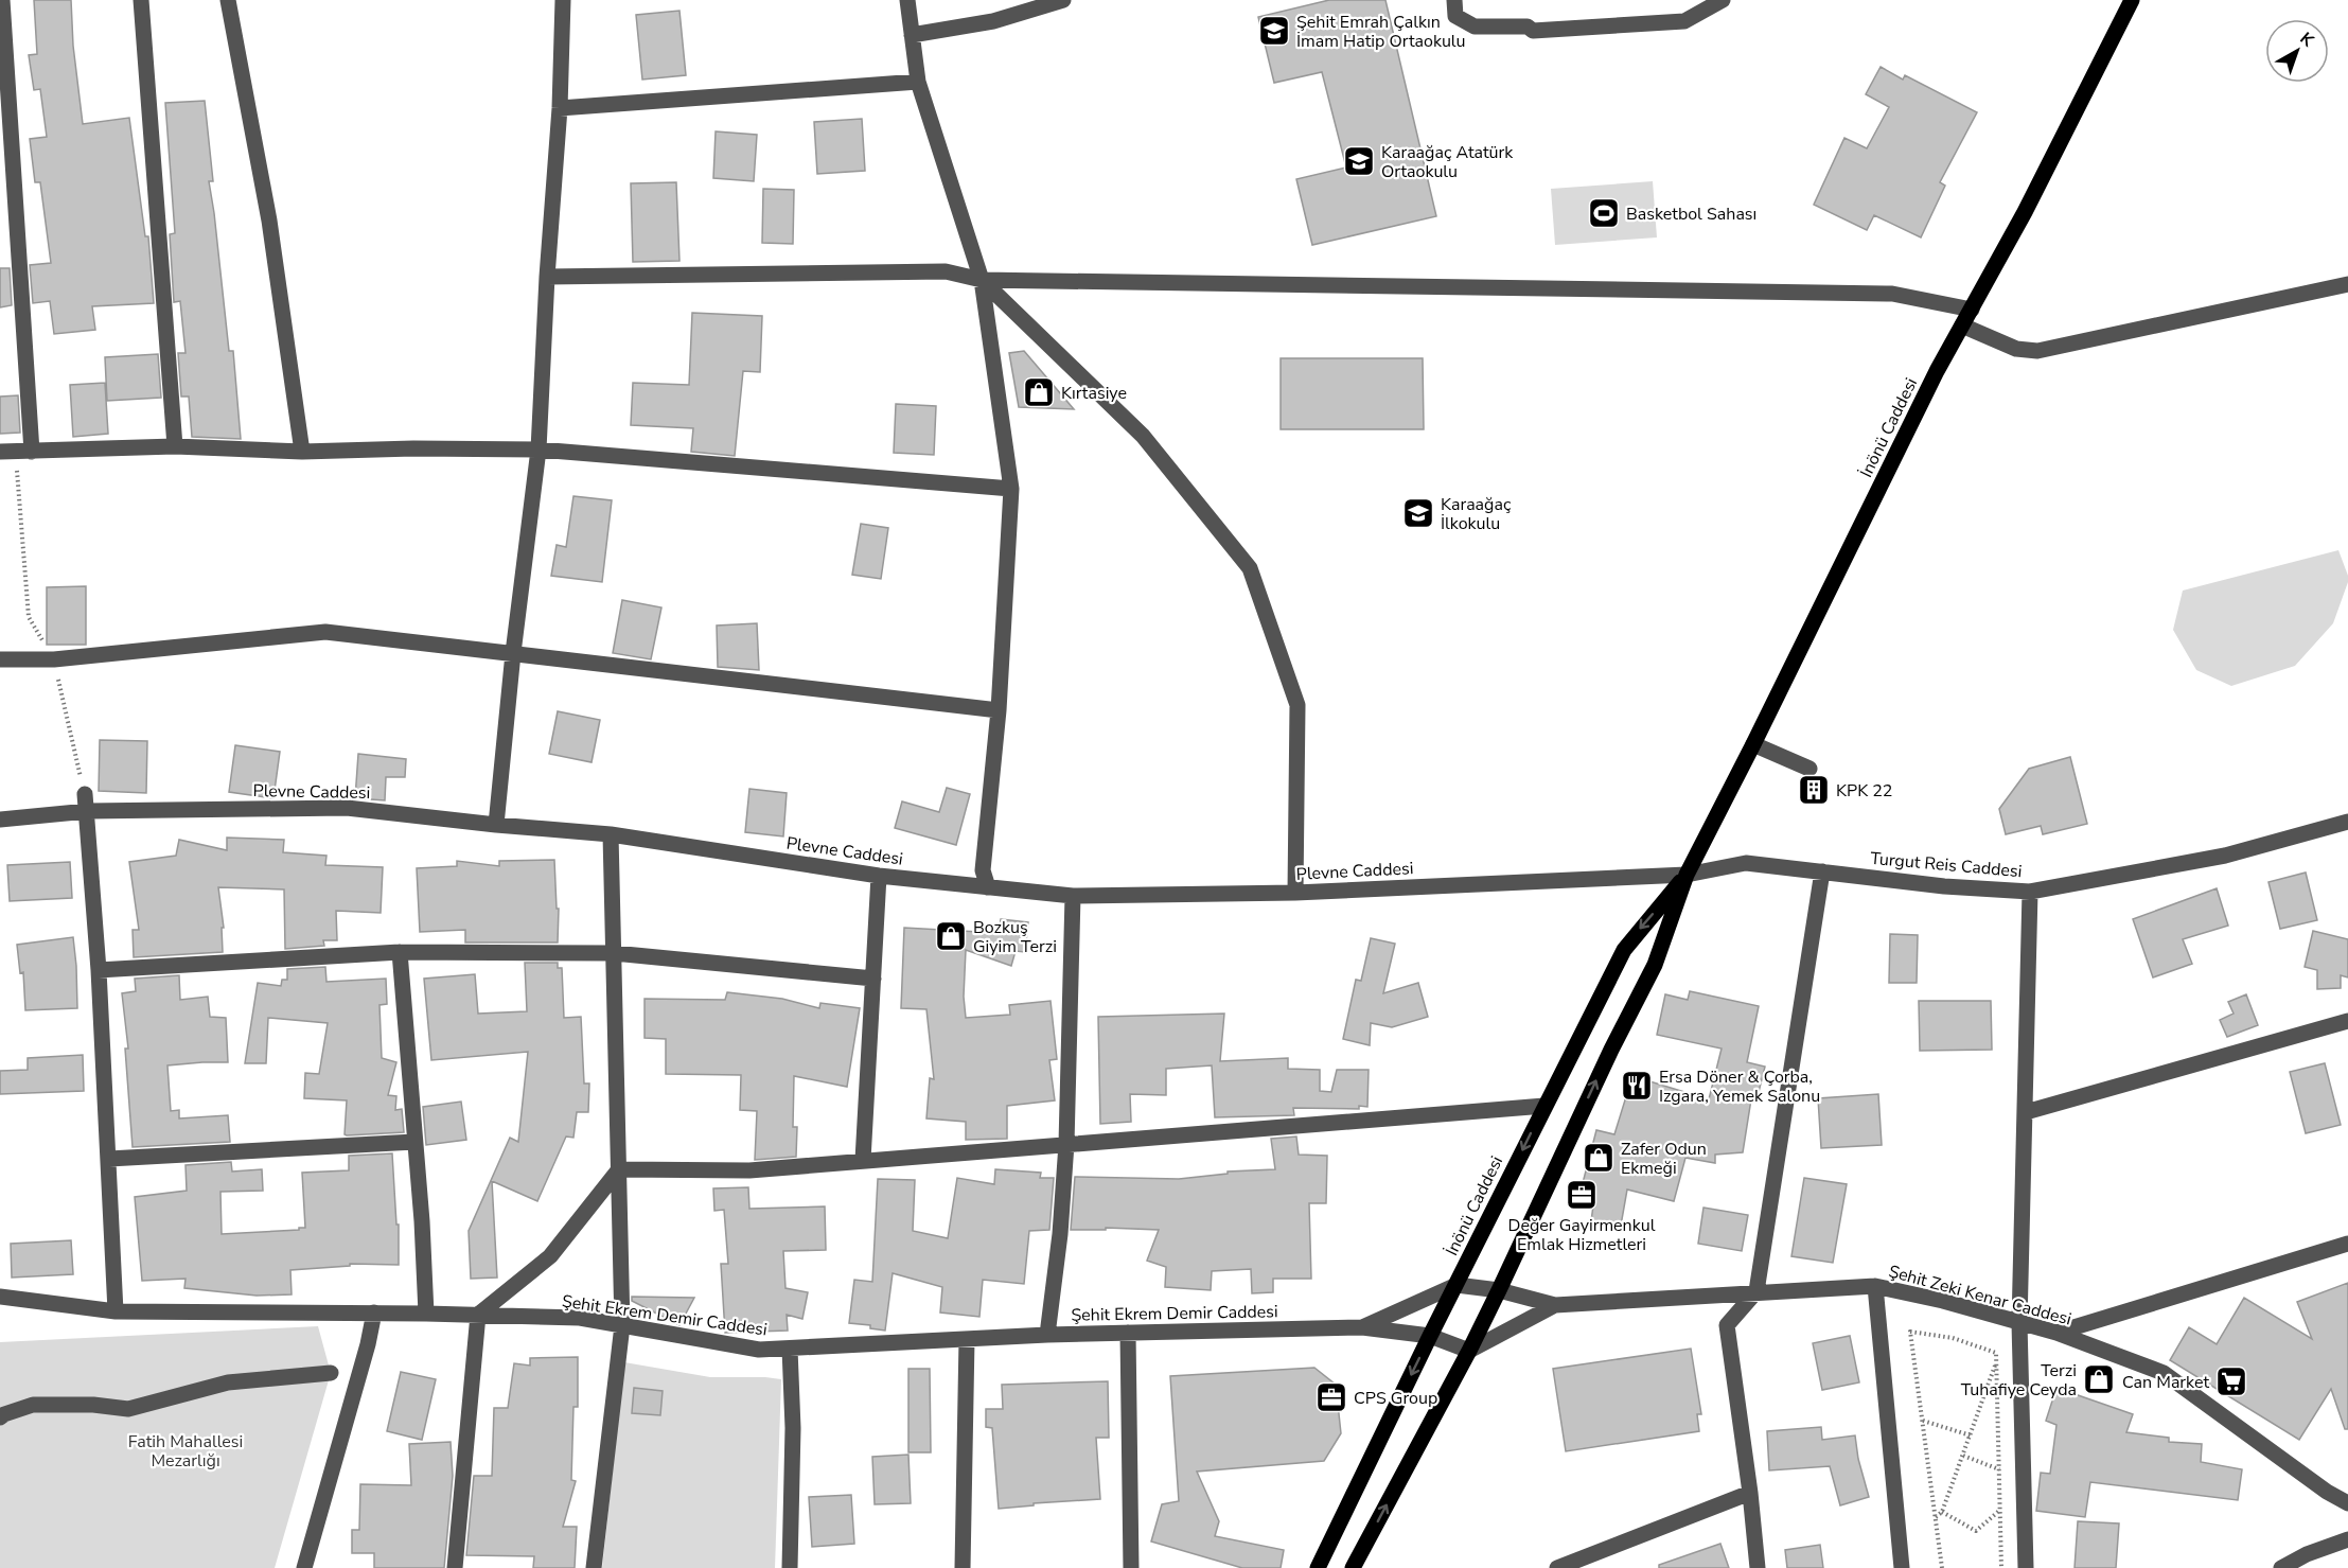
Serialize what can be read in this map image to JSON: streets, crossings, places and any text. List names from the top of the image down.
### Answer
{
  "streets": {
    "main road": ["İnönü Caddesi"],
    "street": [
      "Plevne Caddesi",
      "Turgut Reis Caddesi",
      "Şehit Zeki Kenar Caddesi",
      "Şehit Ekrem Demir Caddesi"
    ]
  },
  "crossings": [
    ["İnönü Caddesi", "Plevne Caddesi"],
    ["İnönü Caddesi", "Turgut Reis Caddesi"],
    ["Plevne Caddesi", "Turgut Reis Caddesi"]
  ],
  "parks": ["Fatih Mahallesi Mezarlığı"],
  "places": {
    "school or university": ["Şehit Emrah Çalkın İmam Hatip Ortaokulu", "Karaağaç Atatürk Ortaokulu", "Karaağaç İlkokulu"],
    "sports": ["Basketbol Sahası"],
    "shop": [
      "Kırtasiye",
      "Bozkuş Giyim Terzi",
      "Zafer Odun Ekmeği",
      "Terzi Tuhafiye Ceyda"
    ],
    "building": ["KPK 22"],
    "restaurant": ["Ersa Döner & Çorba, Izgara, Yemek Salonu"],
    "office": ["Değer Gayirmenkul Emlak Hizmetleri", "CPS Group"],
    "supermarket": ["Can Market"]
  },
  "north": "top right"
}
